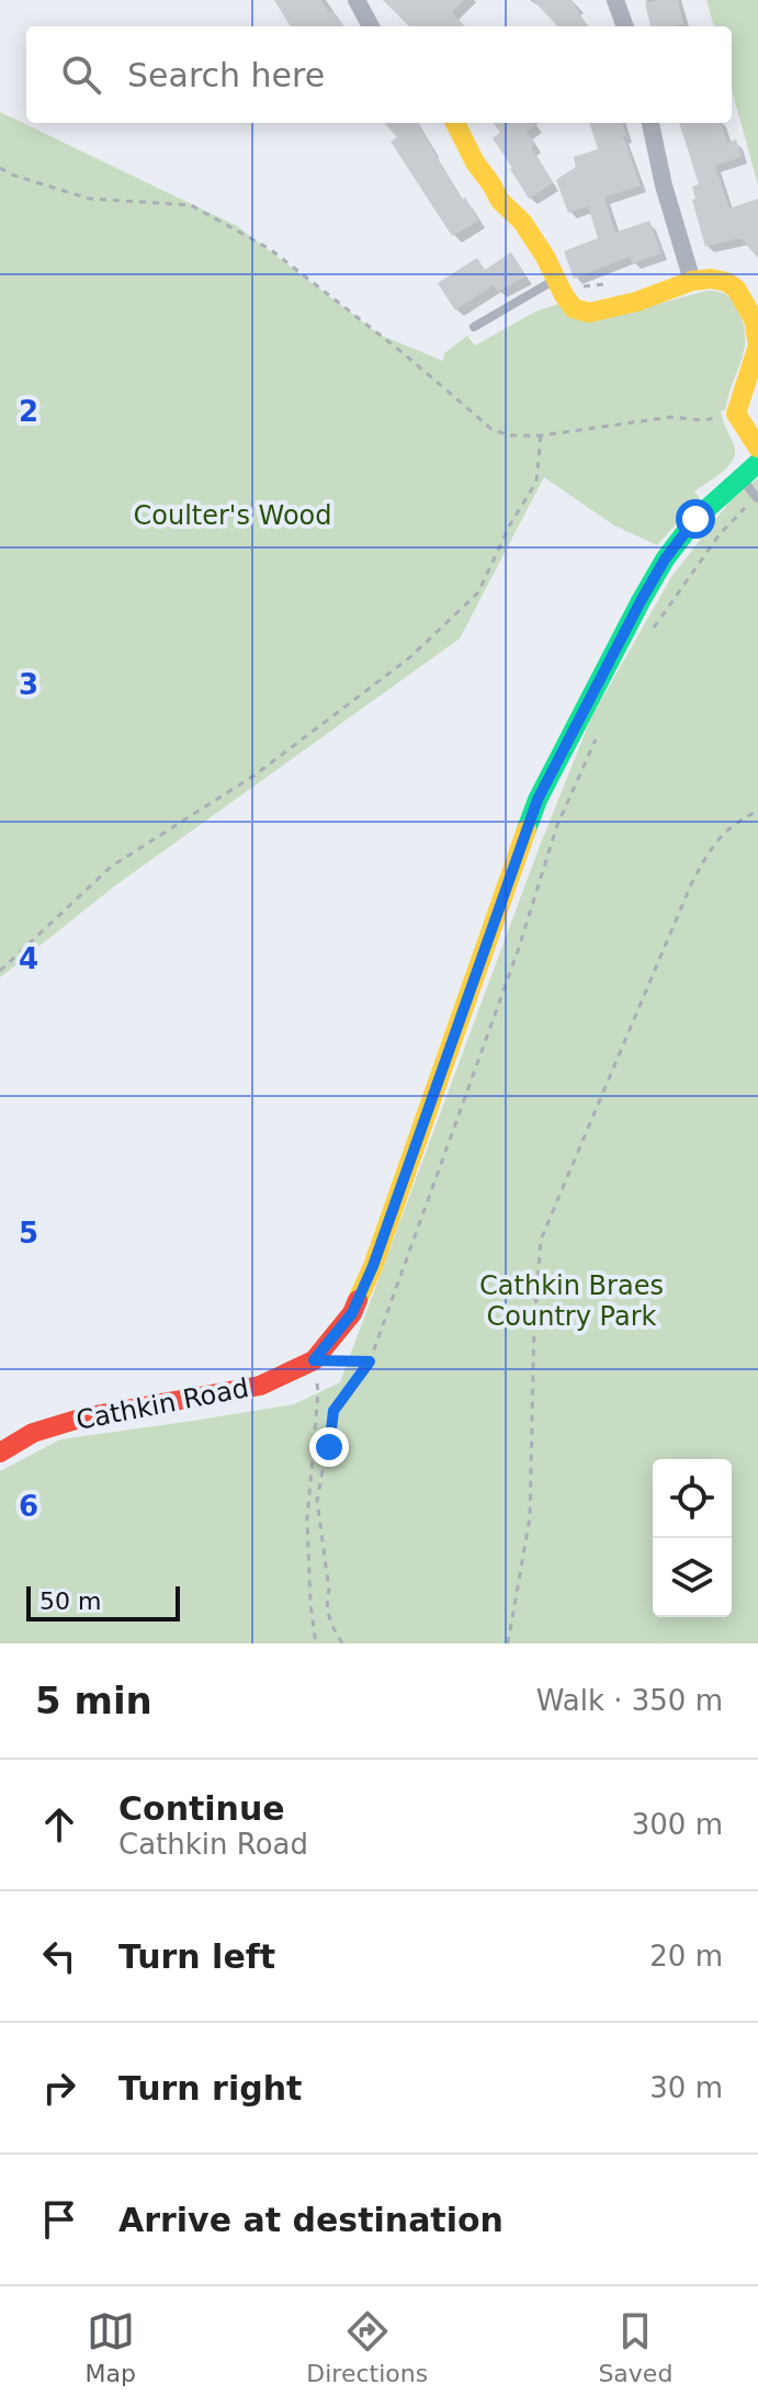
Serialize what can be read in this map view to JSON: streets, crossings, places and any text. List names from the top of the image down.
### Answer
{
  "streets": {
    "main road": ["Cathkin Road"]
  },
  "parks": ["Coulter's Wood", "Cathkin Braes Country Park"],
  "scale_bar": "50 m",
  "page": {
    "search": "Search here",
    "scale": "50 m",
    "heading": ["5 min", "Walk · 350 m"],
    "list": [
      ["Continue", "Cathkin Road", "300 m"],
      ["Turn left", "20 m"],
      ["Turn right", "30 m"],
      "Arrive at destination"
    ],
    "nav": ["Map", "Directions", "Saved"]
  },
  "grid": {
    "rows": [
      "2",
      "3",
      "4",
      "5",
      "6"
    ]
  }
}
